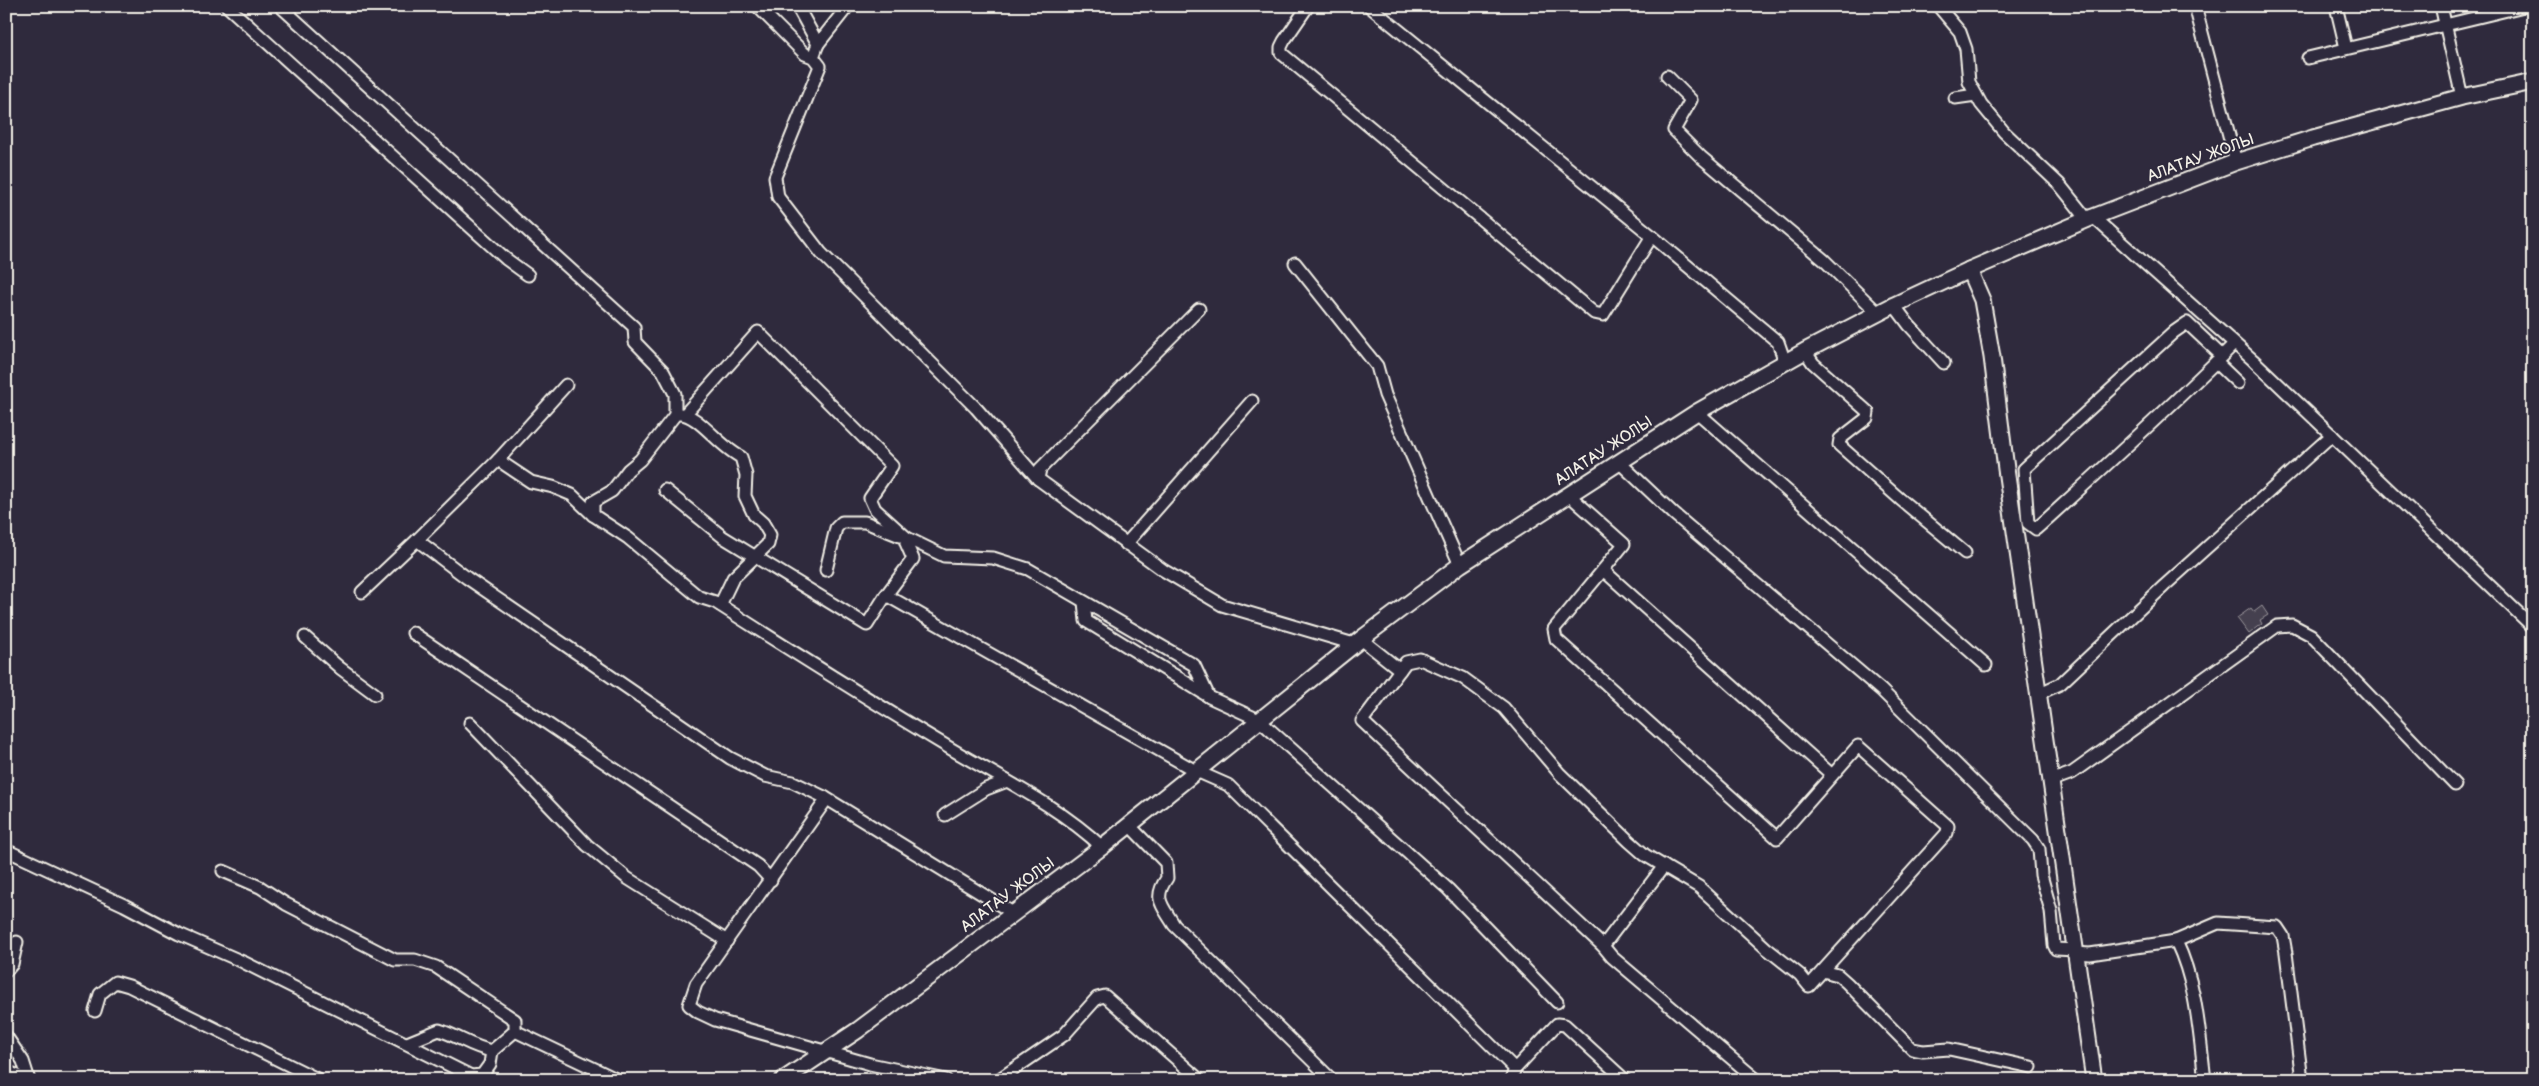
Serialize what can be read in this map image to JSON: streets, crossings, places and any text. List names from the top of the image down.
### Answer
{
  "streets": {
    "main road": ["АЛАТАУ ЖОЛЫ"]
  }
}
